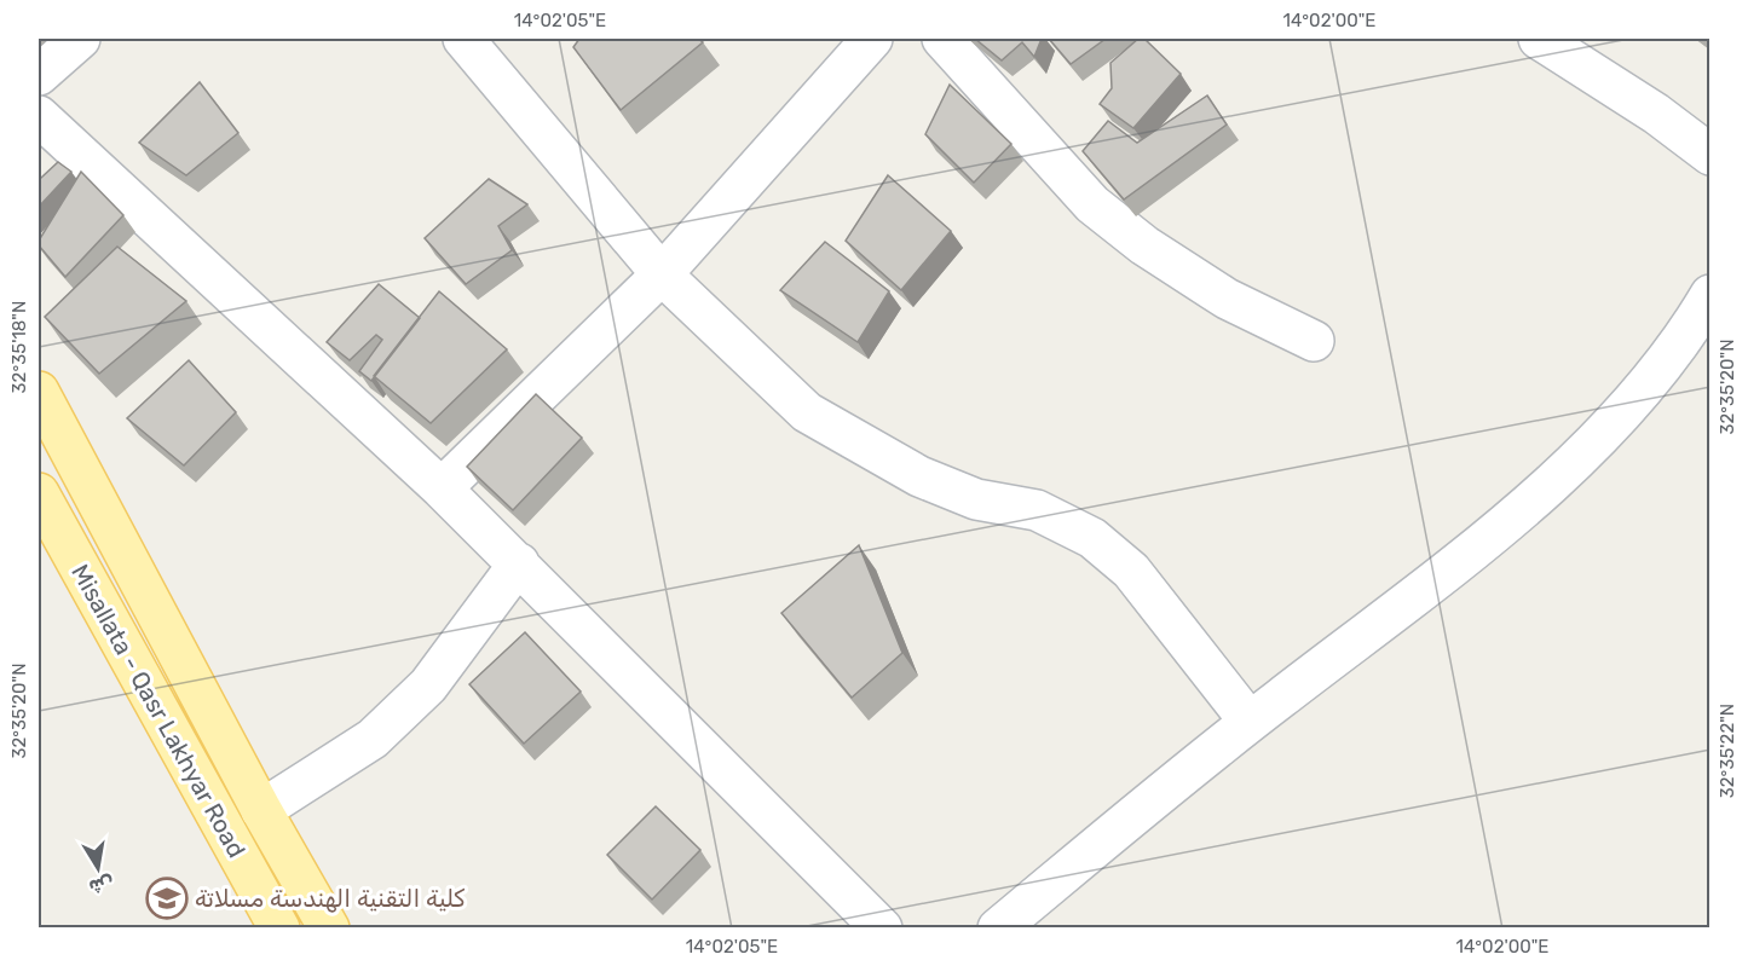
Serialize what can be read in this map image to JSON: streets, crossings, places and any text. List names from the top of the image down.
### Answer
{
  "streets": {
    "main road": ["Misallata - Qasr Lakhyar Road"]
  },
  "places": {
    "school or university": ["كلية التقنية الهندسة مسلاتة"]
  },
  "north": "bottom",
  "coordinates": [
    "14°02'05\"E",
    "14°02'00\"E",
    "32°35'18\"N",
    "32°35'20\"N",
    "32°35'22\"N"
  ]
}
